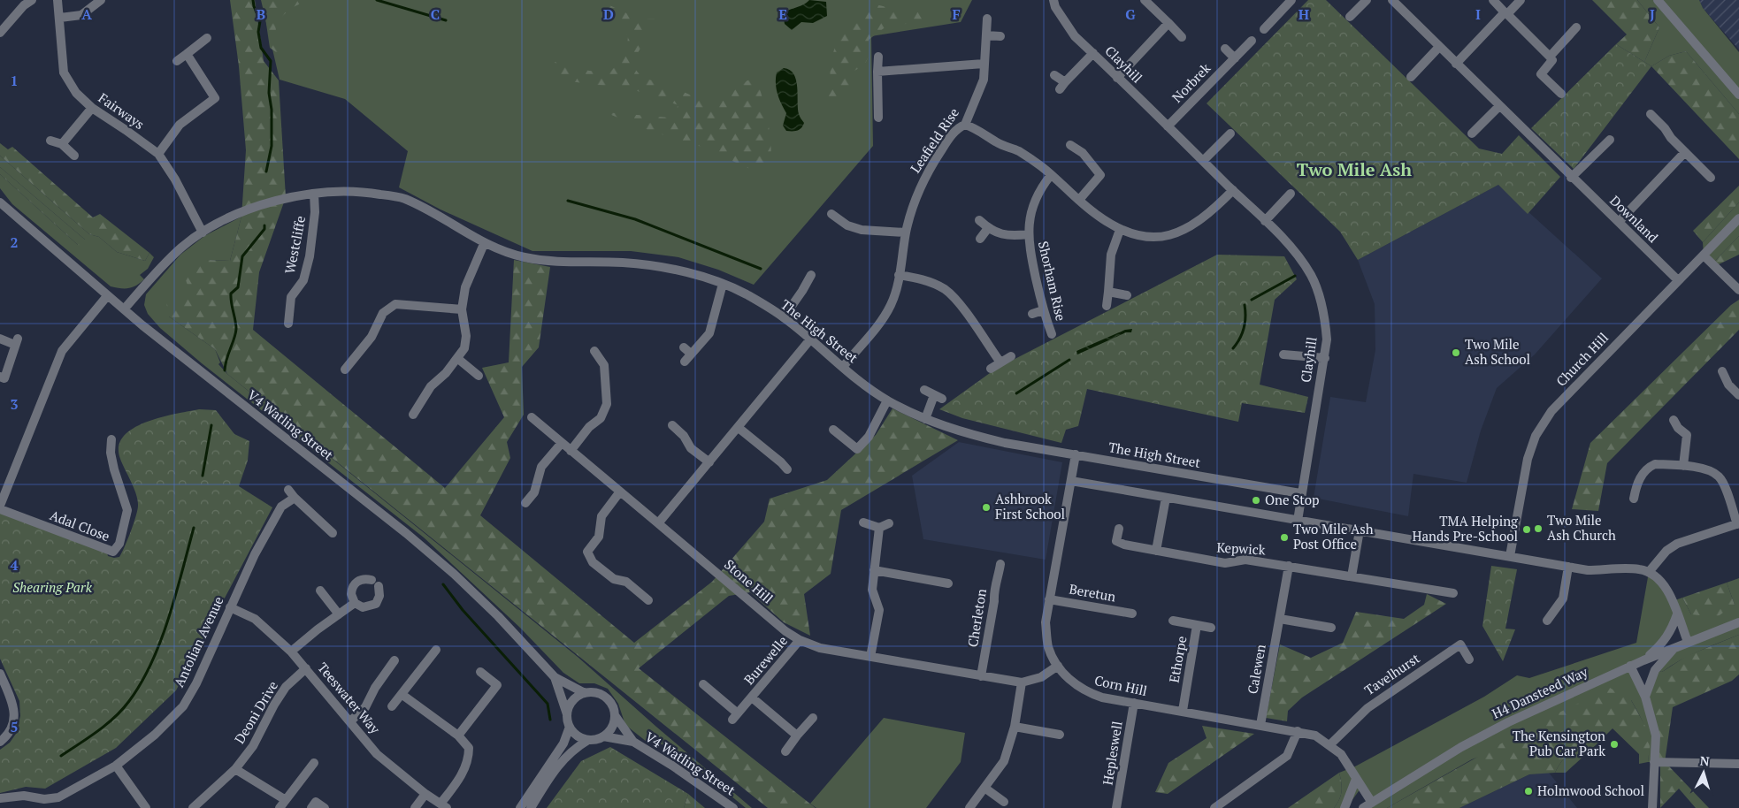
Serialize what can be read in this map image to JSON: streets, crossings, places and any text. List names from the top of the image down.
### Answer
{
  "streets": {
    "street": [
      "Clayhill",
      "Norbrek",
      "Fairways",
      "Leafield Rise",
      "Downland",
      "Westcliffe",
      "Shorham Rise",
      "The High Street",
      "Church Hill",
      "V4 Watling Street",
      "Adal Close",
      "Kepwick",
      "Stone Hill",
      "Beretun",
      "Cherleton",
      "Antolian Avenue",
      "Ethorpe",
      "Burewelle",
      "Calewen",
      "Tavelhurst",
      "Corn Hill",
      "H4 Dansteed Way",
      "Teeswater Way",
      "Deoni Drive",
      "Hepleswell"
    ]
  },
  "crossings": [
    ["Clayhill", "Norbrek"],
    ["Clayhill", "The High Street"],
    ["Fairways", "The High Street"],
    ["Leafield Rise", "The High Street"],
    ["Downland", "Church Hill"],
    ["Westcliffe", "The High Street"],
    ["The High Street", "V4 Watling Street"],
    ["The High Street", "Corn Hill"],
    ["Kepwick", "Calewen"],
    ["Stone Hill", "Cherleton"],
    ["Stone Hill", "Burewelle"],
    ["Stone Hill", "Corn Hill"],
    ["Beretun", "Corn Hill"],
    ["Antolian Avenue", "Teeswater Way"],
    ["Ethorpe", "Corn Hill"],
    ["Calewen", "Corn Hill"],
    ["Tavelhurst", "Corn Hill"],
    ["Corn Hill", "H4 Dansteed Way"],
    ["Corn Hill", "Hepleswell"],
    ["Teeswater Way", "Deoni Drive"]
  ],
  "districts": ["Two Mile Ash"],
  "parks": ["Shearing Park"],
  "places": [
    "Two Mile Ash School",
    "One Stop",
    "Ashbrook First School",
    "Two Mile Ash Church",
    "TMA Helping Hands Pre-School",
    "Two Mile Ash Post Office",
    "The Kensington Pub Car Park",
    "Holmwood School"
  ],
  "north": "top",
  "grid": {
    "columns": [
      "A",
      "B",
      "C",
      "D",
      "E",
      "F",
      "G",
      "H",
      "I",
      "J"
    ],
    "rows": [
      "1",
      "2",
      "3",
      "4",
      "5"
    ]
  }
}
